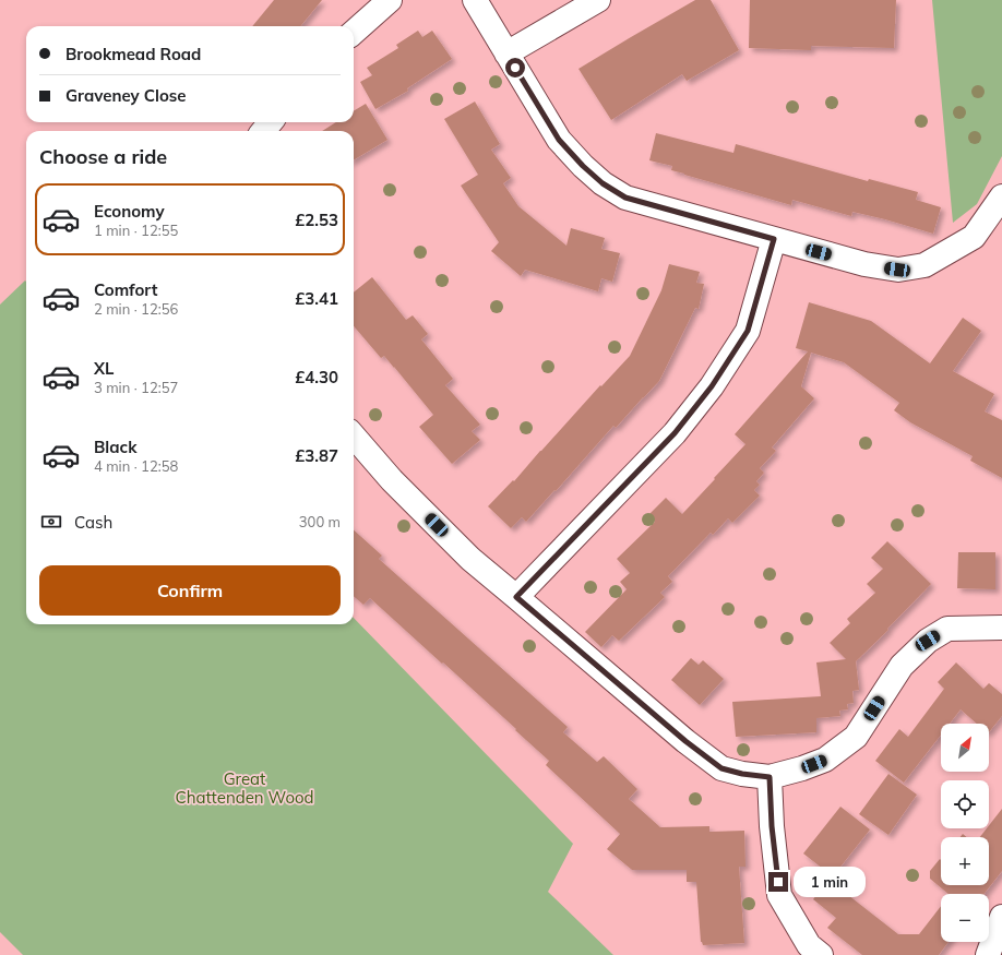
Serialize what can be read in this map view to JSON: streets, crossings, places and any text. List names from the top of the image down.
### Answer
{
  "parks": ["Great Chattenden Wood"],
  "north": "top right",
  "page": {
    "banner": ["Brookmead Road", "Graveney Close"],
    "heading": "Choose a ride",
    "list": [
      {
        "name": "Economy",
        "note": "1 min · 12:55",
        "value": "£2.53"
      },
      {
        "name": "Comfort",
        "note": "2 min · 12:56",
        "value": "£3.41"
      },
      {
        "name": "XL",
        "note": "3 min · 12:57",
        "value": "£4.30"
      },
      {
        "name": "Black",
        "note": "4 min · 12:58",
        "value": "£3.87"
      }
    ],
    "pay": ["Cash", "300 m"],
    "buttons": "Confirm",
    "map_buttons": ["+", "−"],
    "bubble": "1 min"
  }
}
